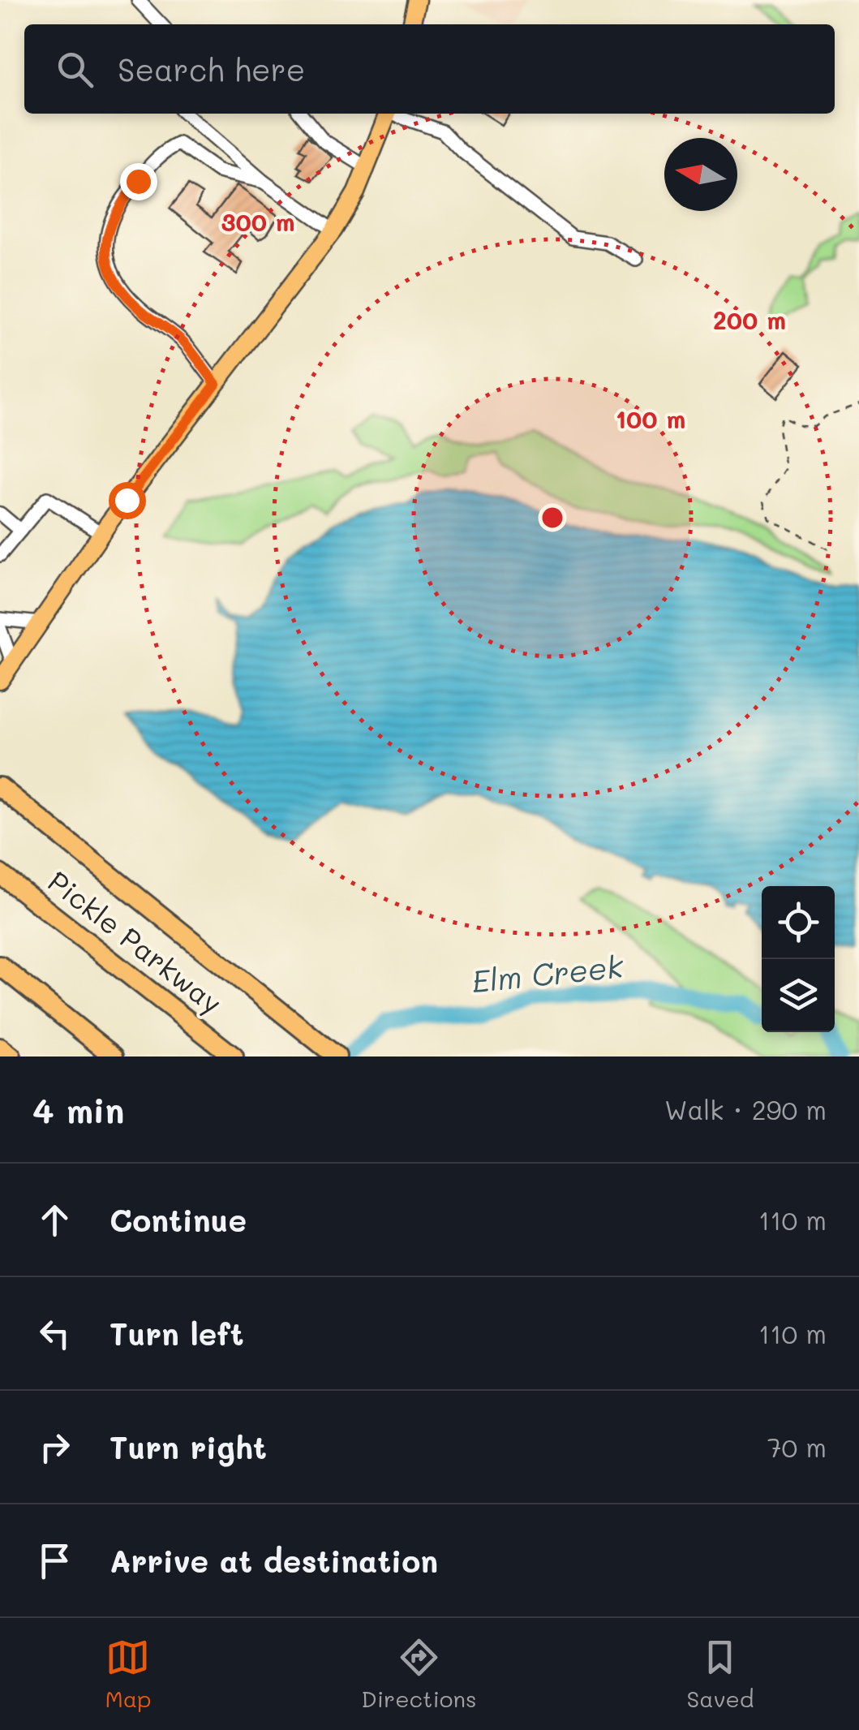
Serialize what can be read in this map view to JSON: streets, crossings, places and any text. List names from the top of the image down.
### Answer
{
  "streets": {
    "highway": ["Pickle Parkway"]
  },
  "water": ["Elm Creek"],
  "north": "left",
  "page": {
    "search": "Search here",
    "heading": ["4 min", "Walk · 290 m"],
    "list": [
      ["Continue", "110 m"],
      ["Turn left", "110 m"],
      ["Turn right", "70 m"],
      "Arrive at destination"
    ],
    "nav": ["Map", "Directions", "Saved"]
  },
  "rings": ["300 m", "200 m", "100 m"]
}
